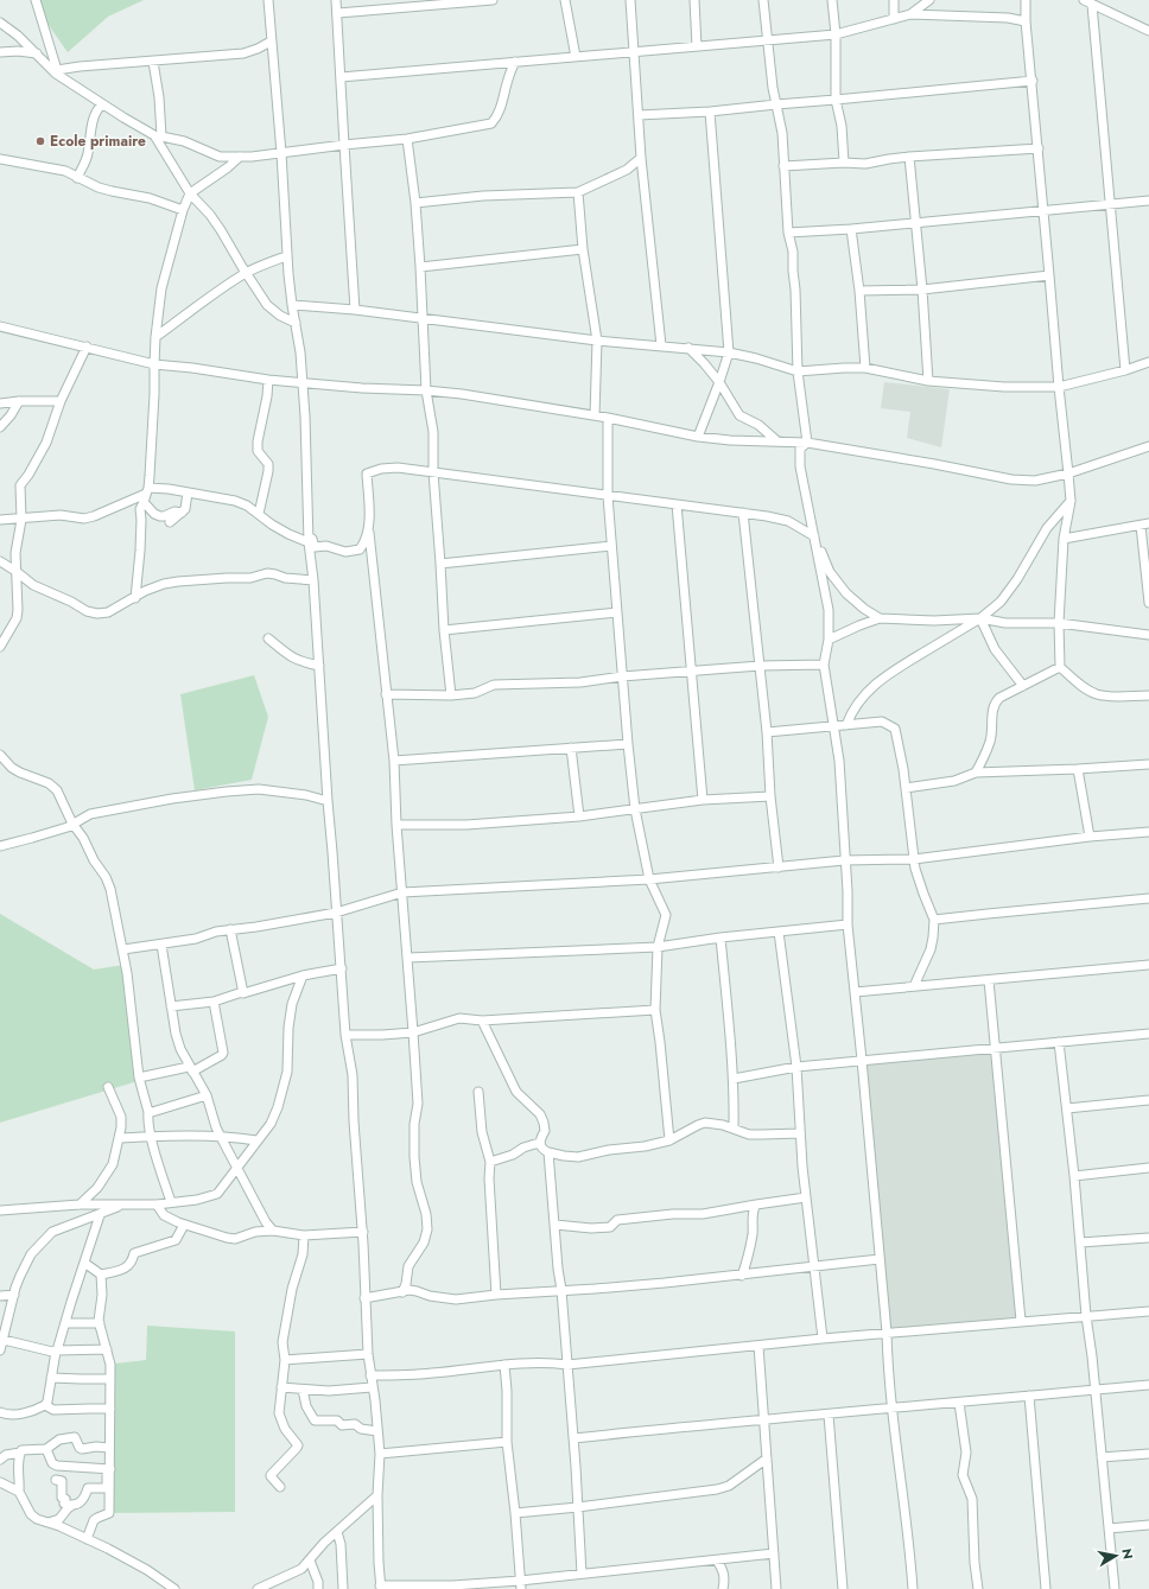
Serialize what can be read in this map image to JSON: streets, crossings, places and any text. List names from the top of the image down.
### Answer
{
  "places": ["Ecole primaire"],
  "north": "right"
}
